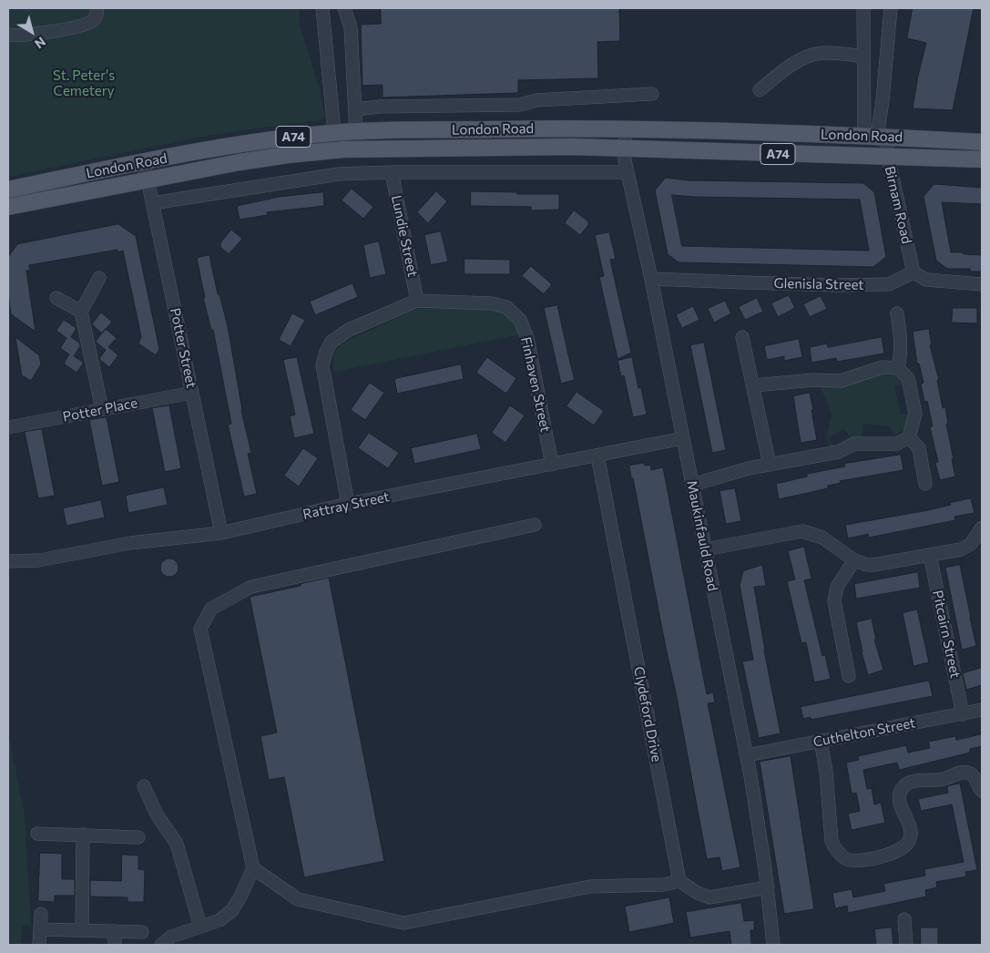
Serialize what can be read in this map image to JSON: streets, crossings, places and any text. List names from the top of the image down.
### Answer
{
  "streets": {
    "main road": ["London Road", "A74"],
    "street": [
      "Birnam Road",
      "Lundie Street",
      "Glenisla Street",
      "Potter Street",
      "Finhaven Street",
      "Potter Place",
      "Rattray Street",
      "Maukinfauld Road",
      "Pitcairn Street",
      "Clydeford Drive",
      "Cuthelton Street"
    ]
  },
  "crossings": [
    ["London Road", "Birnam Road"],
    ["London Road", "Potter Street"],
    ["London Road", "Maukinfauld Road"],
    ["Birnam Road", "Glenisla Street"],
    ["Lundie Street", "Finhaven Street"],
    ["Glenisla Street", "Maukinfauld Road"],
    ["Potter Street", "Potter Place"],
    ["Potter Street", "Rattray Street"],
    ["Finhaven Street", "Rattray Street"],
    ["Rattray Street", "Maukinfauld Road"],
    ["Rattray Street", "Clydeford Drive"],
    ["Maukinfauld Road", "Cuthelton Street"],
    ["Pitcairn Street", "Cuthelton Street"]
  ],
  "parks": ["St. Peter's Cemetery"],
  "north": "bottom right"
}
